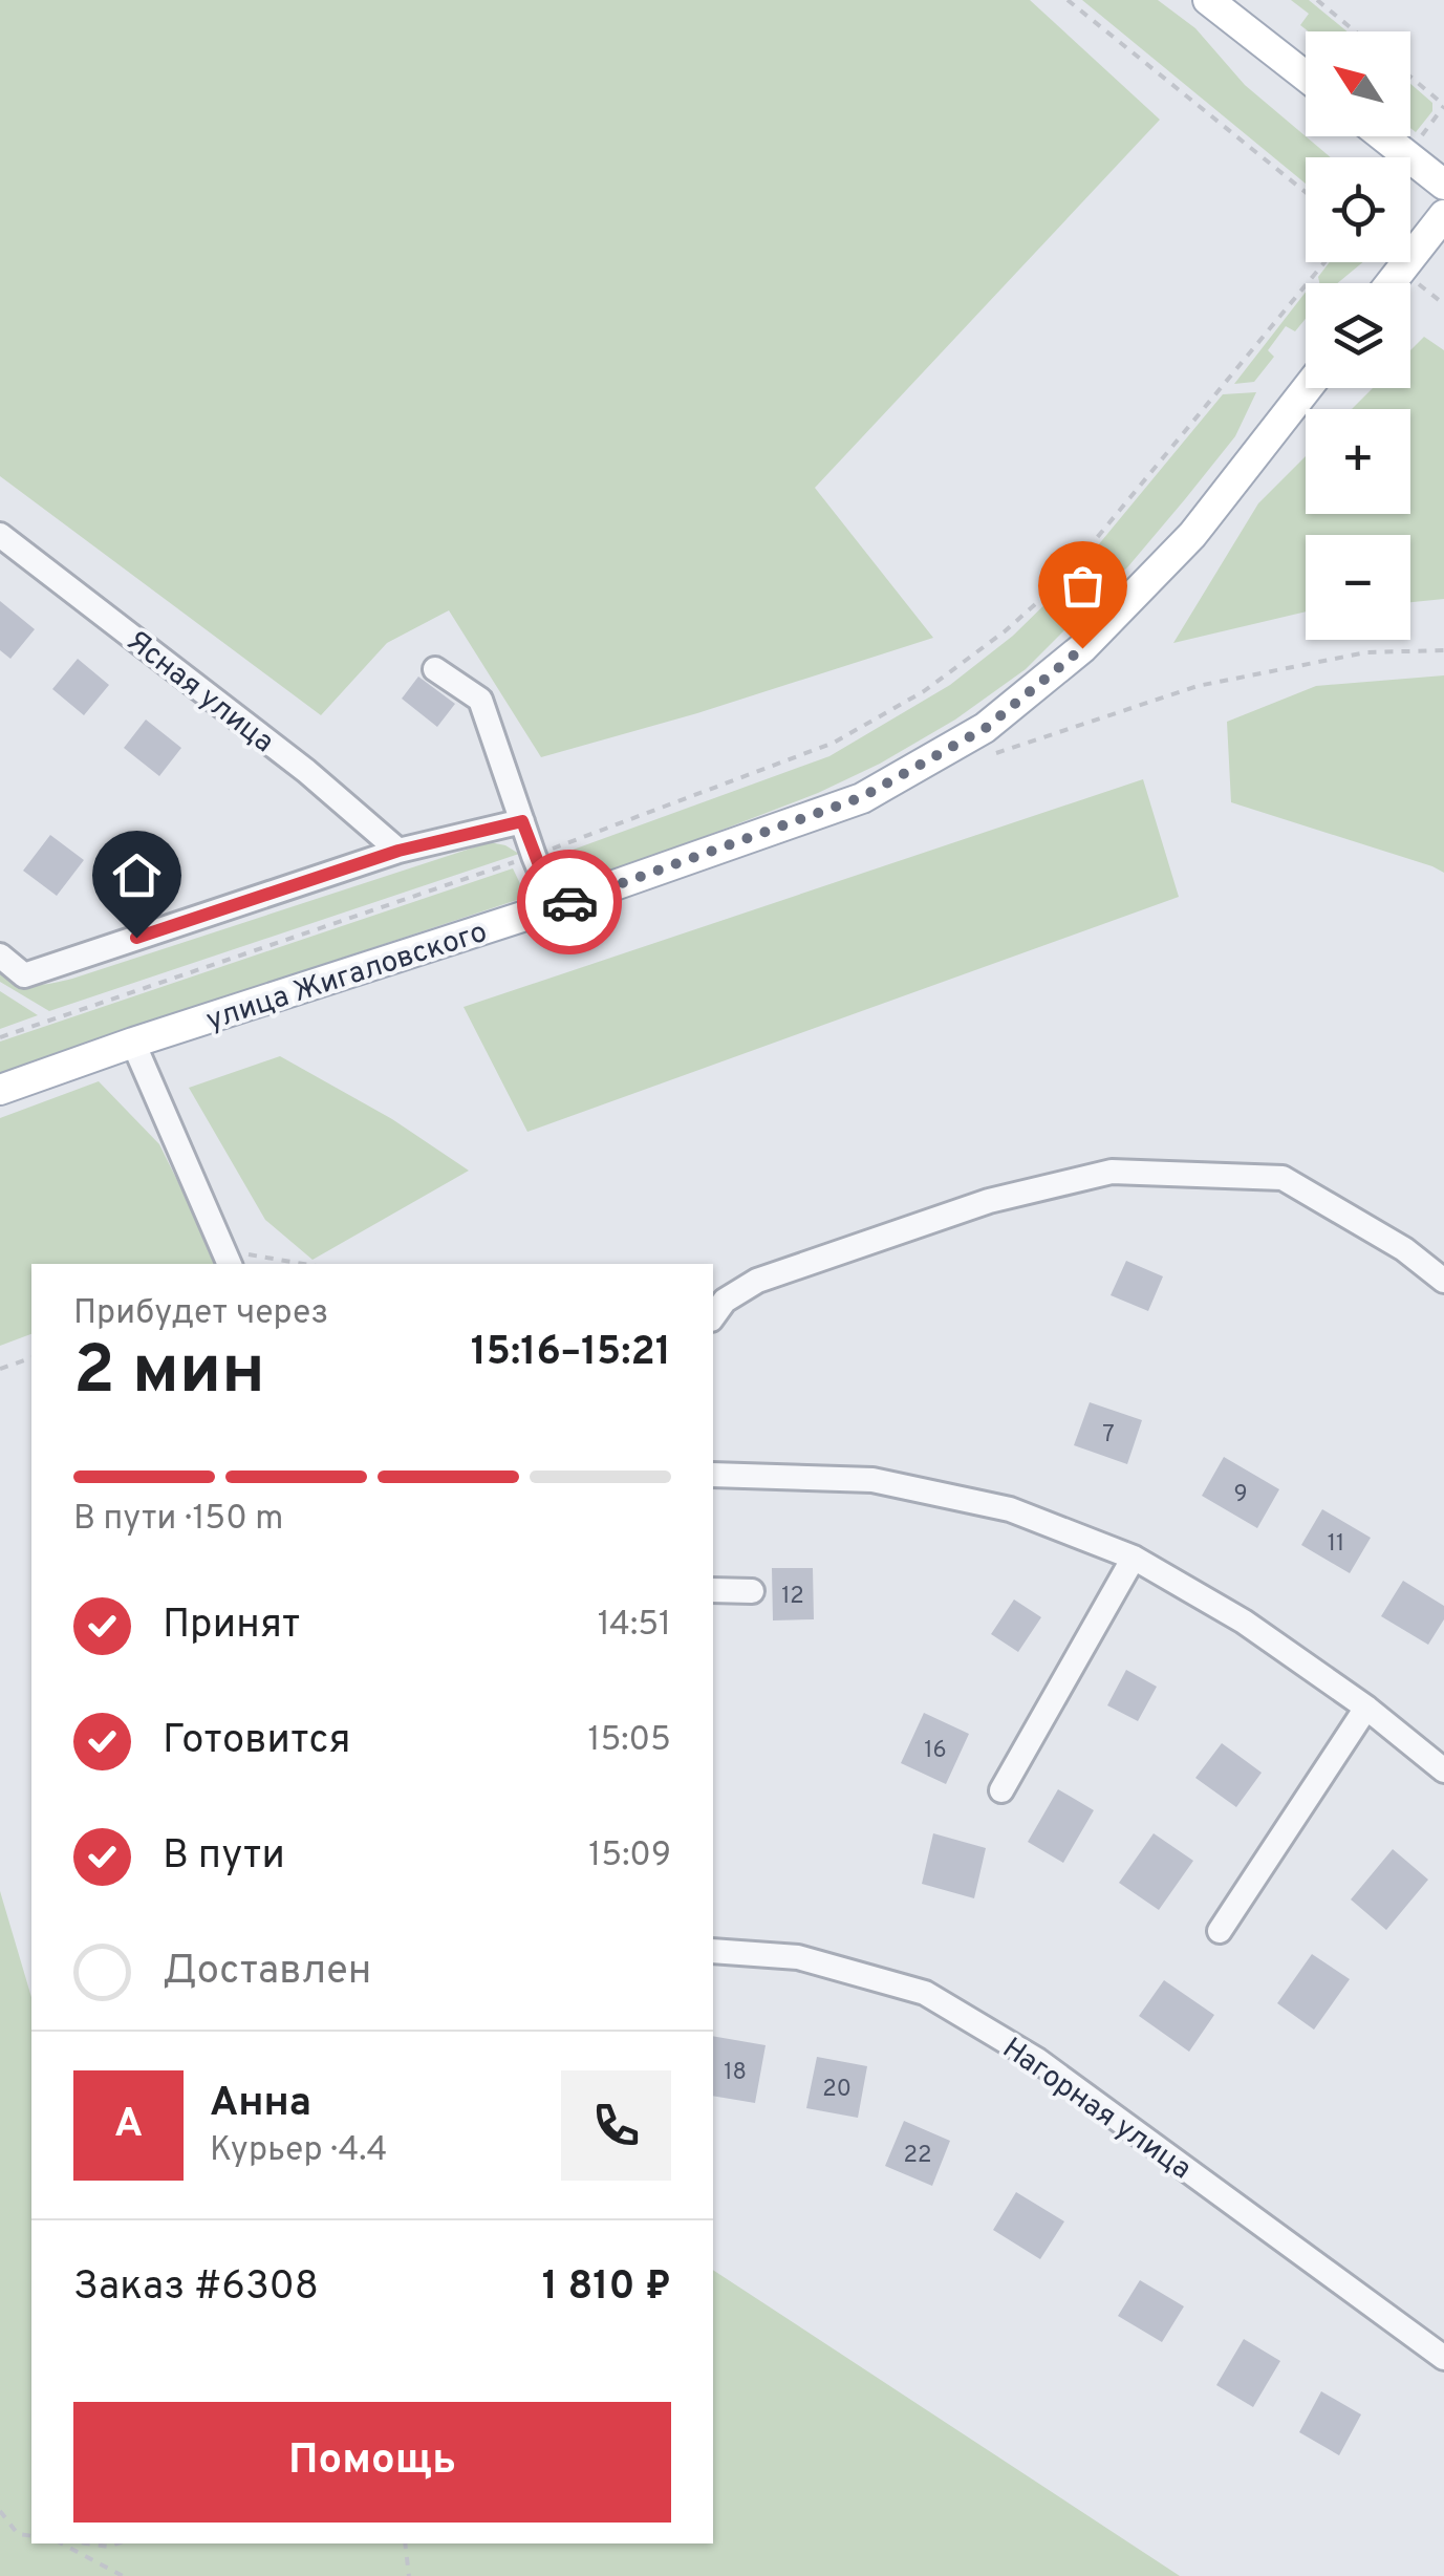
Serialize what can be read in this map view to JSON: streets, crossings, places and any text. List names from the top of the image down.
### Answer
{
  "streets": {
    "main road": ["улица Жигаловского"],
    "street": ["Ясная улица", "Нагорная улица"]
  },
  "house_numbers": [
    "7",
    "9",
    "11",
    "12",
    "16",
    "18",
    "20",
    "22"
  ],
  "north": "top left",
  "page": {
    "map_buttons": ["+", "−"],
    "heading": ["2 мин", "Прибудет через", "15:16–15:21"],
    "panel": [
      "Анна",
      "Курьер · 4.4",
      "Заказ #6308",
      "1 810 ₽"
    ],
    "bar": "В пути · 150 m",
    "list": [
      ["Принят", "14:51"],
      ["Готовится", "15:05"],
      ["В пути", "15:09"],
      "Доставлен"
    ],
    "round": "А",
    "buttons": "Помощь"
  }
}
